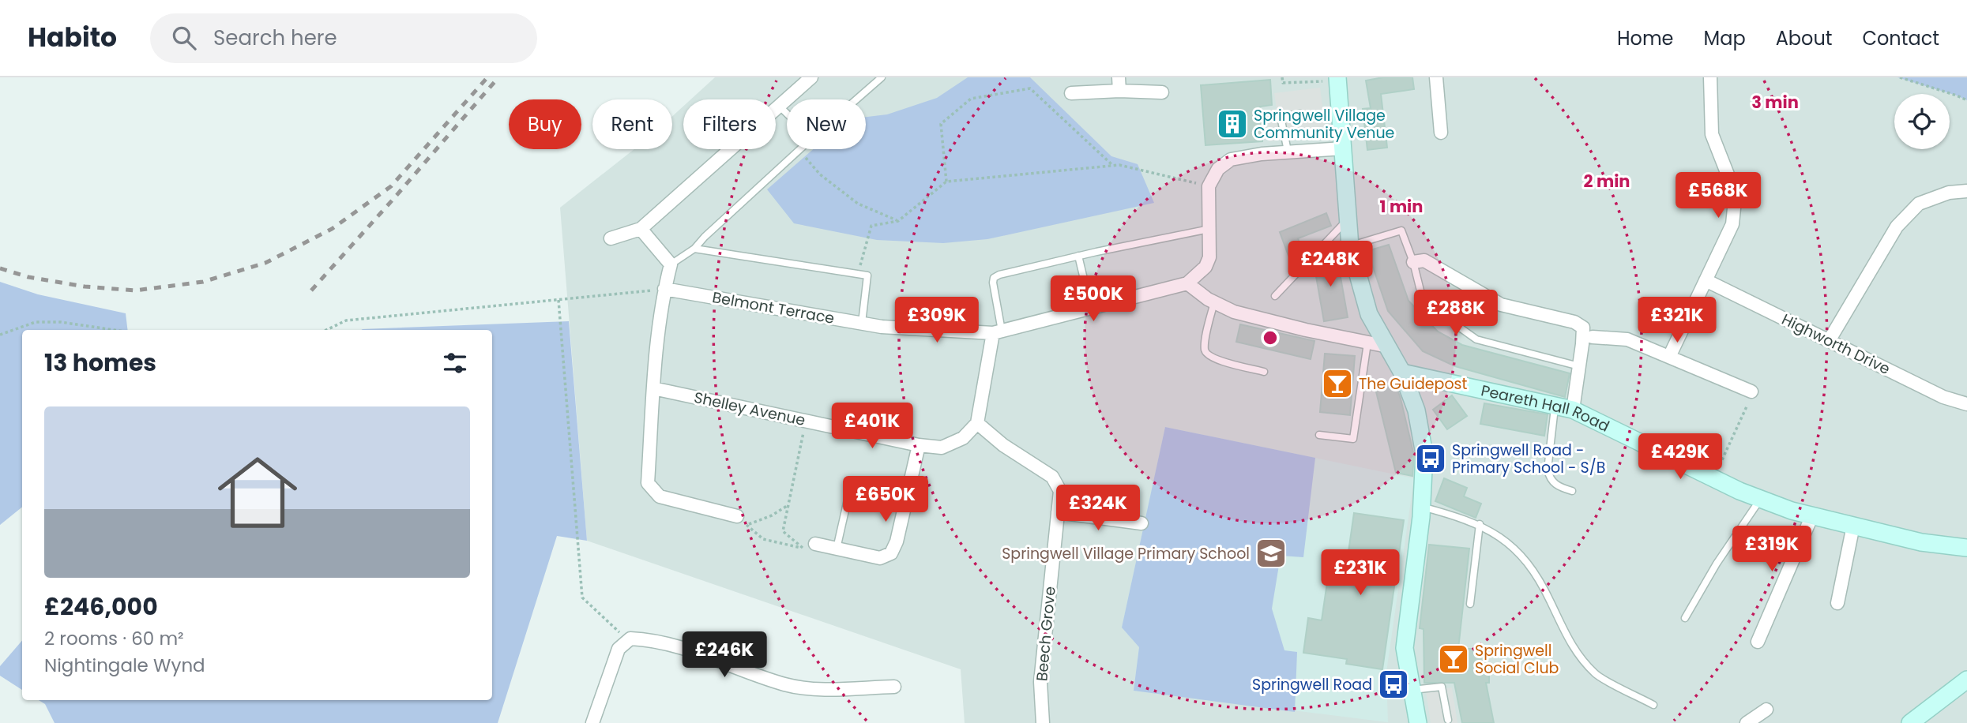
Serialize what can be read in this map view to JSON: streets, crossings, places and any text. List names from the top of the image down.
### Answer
{
  "streets": {
    "street": [
      "Belmont Terrace",
      "Highworth Drive",
      "Shelley Avenue",
      "Peareth Hall Road",
      "Beech Grove"
    ]
  },
  "crossings": [
    ["Shelley Avenue", "Beech Grove"]
  ],
  "places": {
    "building": ["Springwell Village Community Venue"],
    "bar": ["The Guidepost", "Springwell Social Club"],
    "bus stop": ["Springwell Road - Primary School - S/B", "Springwell Road"],
    "school or university": ["Springwell Village Primary School"]
  },
  "page": {
    "header": "Habito",
    "search": "Search here",
    "nav": [
      "Home",
      "Map",
      "About",
      "Contact"
    ],
    "chip": [
      "Buy",
      "Rent",
      "Filters",
      "New"
    ],
    "price": [
      "£568K",
      "£248K",
      "£500K",
      "£288K",
      "£309K",
      "£321K",
      "£401K",
      "£429K",
      "£650K",
      "£324K",
      "£319K",
      "£231K",
      "£246K"
    ],
    "heading": "13 homes",
    "list": [
      {
        "name": "£246,000",
        "note": "2 rooms · 60 m² · Nightingale Wynd"
      }
    ]
  },
  "rings": ["3 min", "2 min", "1 min"]
}
